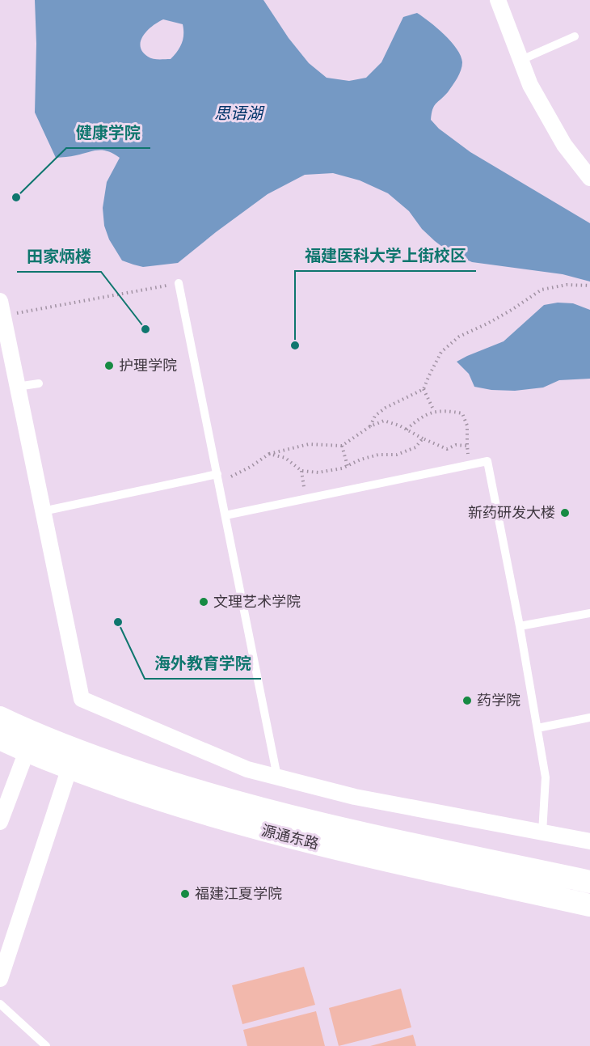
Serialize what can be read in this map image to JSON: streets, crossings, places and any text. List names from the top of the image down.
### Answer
{
  "streets": {
    "main road": ["源通东路"]
  },
  "water": ["思语湖"],
  "places": [
    "健康学院",
    "田家炳楼",
    "福建医科大学上街校区",
    "护理学院",
    "新药研发大楼",
    "文理艺术学院",
    "海外教育学院",
    "药学院",
    "福建江夏学院"
  ]
}
